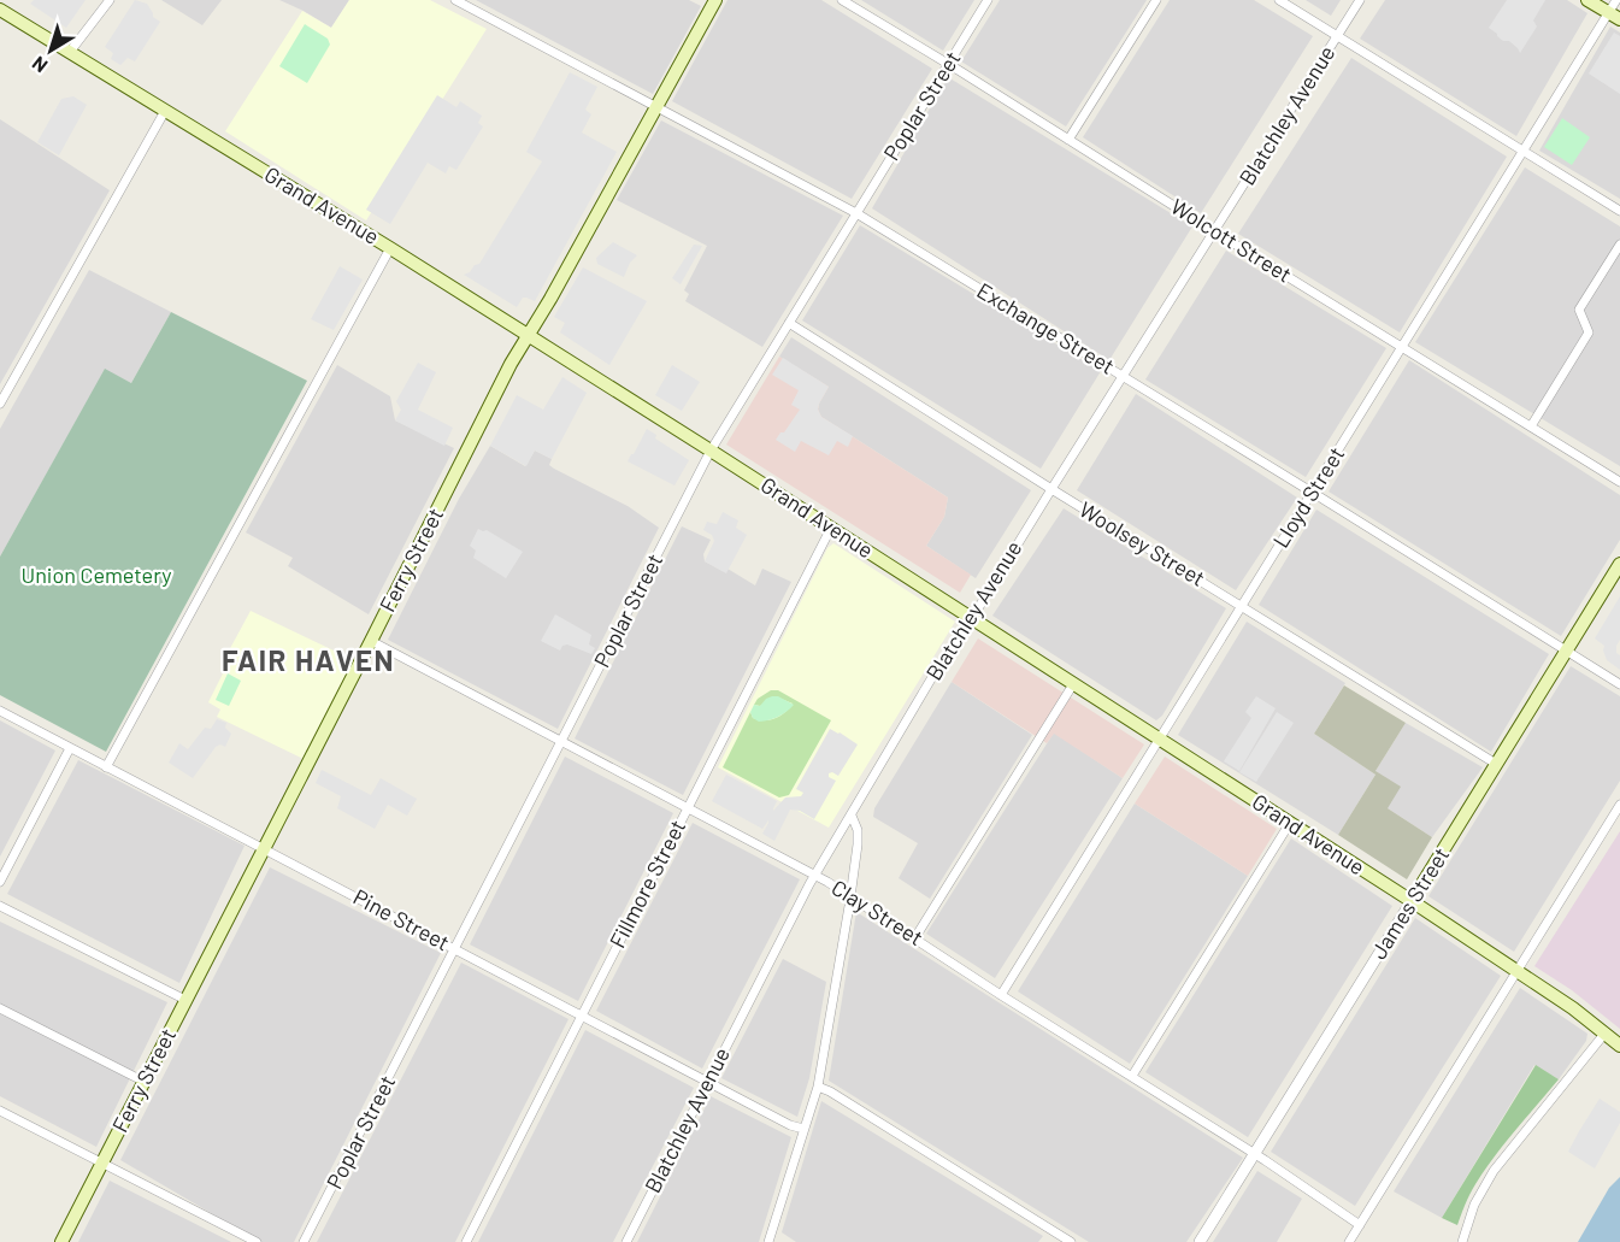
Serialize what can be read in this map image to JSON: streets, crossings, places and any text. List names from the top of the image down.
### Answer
{
  "streets": {
    "main road": ["Grand Avenue", "Ferry Street", "James Street"],
    "street": [
      "Poplar Street",
      "Blatchley Avenue",
      "Wolcott Street",
      "Exchange Street",
      "Lloyd Street",
      "Woolsey Street",
      "Fillmore Street",
      "Clay Street",
      "Pine Street"
    ]
  },
  "crossings": [
    ["Poplar Street", "Grand Avenue"],
    ["Poplar Street", "Wolcott Street"],
    ["Poplar Street", "Exchange Street"],
    ["Poplar Street", "Woolsey Street"],
    ["Poplar Street", "Clay Street"],
    ["Poplar Street", "Pine Street"],
    ["Blatchley Avenue", "Grand Avenue"],
    ["Blatchley Avenue", "Wolcott Street"],
    ["Blatchley Avenue", "Exchange Street"],
    ["Blatchley Avenue", "Woolsey Street"],
    ["Blatchley Avenue", "Clay Street"],
    ["Blatchley Avenue", "Pine Street"],
    ["Grand Avenue", "Lloyd Street"],
    ["Grand Avenue", "Ferry Street"],
    ["Grand Avenue", "Fillmore Street"],
    ["Grand Avenue", "James Street"],
    ["Wolcott Street", "Lloyd Street"],
    ["Exchange Street", "Lloyd Street"],
    ["Exchange Street", "Ferry Street"],
    ["Exchange Street", "James Street"],
    ["Lloyd Street", "Woolsey Street"],
    ["Lloyd Street", "Clay Street"],
    ["Woolsey Street", "James Street"],
    ["Ferry Street", "Clay Street"],
    ["Ferry Street", "Pine Street"],
    ["Fillmore Street", "Clay Street"],
    ["Fillmore Street", "Pine Street"],
    ["James Street", "Clay Street"]
  ],
  "districts": ["FAIR HAVEN"],
  "parks": ["Union Cemetery"],
  "north": "bottom left"
}
